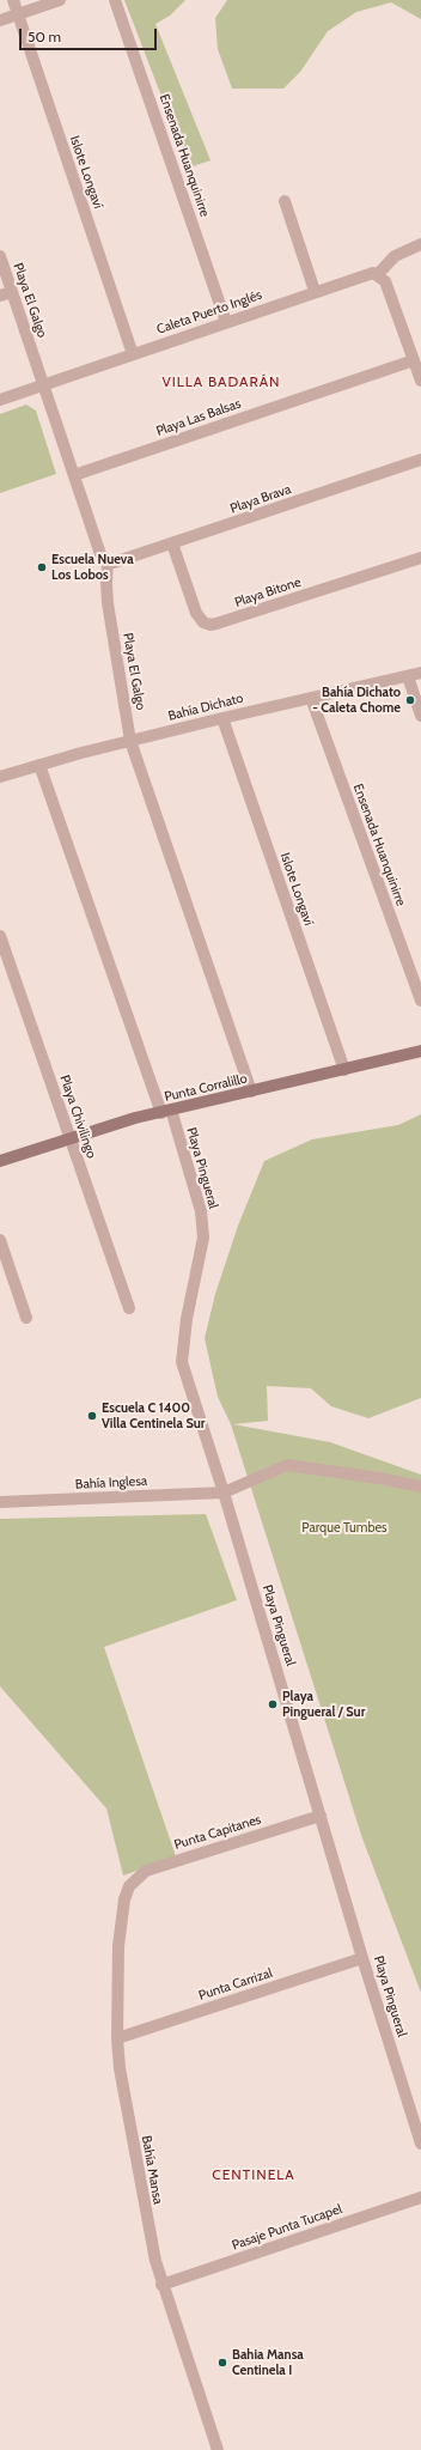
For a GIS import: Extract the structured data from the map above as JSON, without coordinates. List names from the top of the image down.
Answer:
{
  "streets": {
    "street": [
      "Ensenada Huanquinirre",
      "Islote Longaví",
      "Playa El Galgo",
      "Caleta Puerto Inglés",
      "Playa Las Balsas",
      "Playa Brava",
      "Playa Bitone",
      "Bahía Dichato",
      "Punta Corralillo",
      "Playa Chivilingo",
      "Playa Pingueral",
      "Bahía Inglesa",
      "Punta Capitanes",
      "Punta Carrizal",
      "Bahía Mansa",
      "Pasaje Punta Tucapel"
    ]
  },
  "crossings": [
    ["Ensenada Huanquinirre", "Caleta Puerto Inglés"],
    ["Ensenada Huanquinirre", "Bahía Dichato"],
    ["Islote Longaví", "Caleta Puerto Inglés"],
    ["Islote Longaví", "Bahía Dichato"],
    ["Islote Longaví", "Punta Corralillo"],
    ["Playa El Galgo", "Caleta Puerto Inglés"],
    ["Playa El Galgo", "Playa Las Balsas"],
    ["Playa El Galgo", "Playa Brava"],
    ["Playa El Galgo", "Bahía Dichato"],
    ["Playa El Galgo", "Punta Corralillo"],
    ["Playa Brava", "Playa Bitone"],
    ["Bahía Dichato", "Playa Pingueral"],
    ["Punta Corralillo", "Playa Chivilingo"],
    ["Punta Corralillo", "Playa Pingueral"],
    ["Playa Pingueral", "Bahía Inglesa"],
    ["Playa Pingueral", "Punta Capitanes"],
    ["Playa Pingueral", "Punta Carrizal"],
    ["Punta Capitanes", "Bahía Mansa"],
    ["Punta Carrizal", "Bahía Mansa"],
    ["Bahía Mansa", "Pasaje Punta Tucapel"]
  ],
  "districts": ["VILLA BADARÁN", "CENTINELA"],
  "parks": ["Parque Tumbes"],
  "places": [
    "Escuela Nueva Los Lobos",
    "Bahía Dichato - Caleta Chome",
    "Escuela C 1400 Villa Centinela Sur",
    "Playa Pingueral / Sur",
    "Bahia Mansa Centinela I"
  ],
  "scale_bar": "50 m"
}
